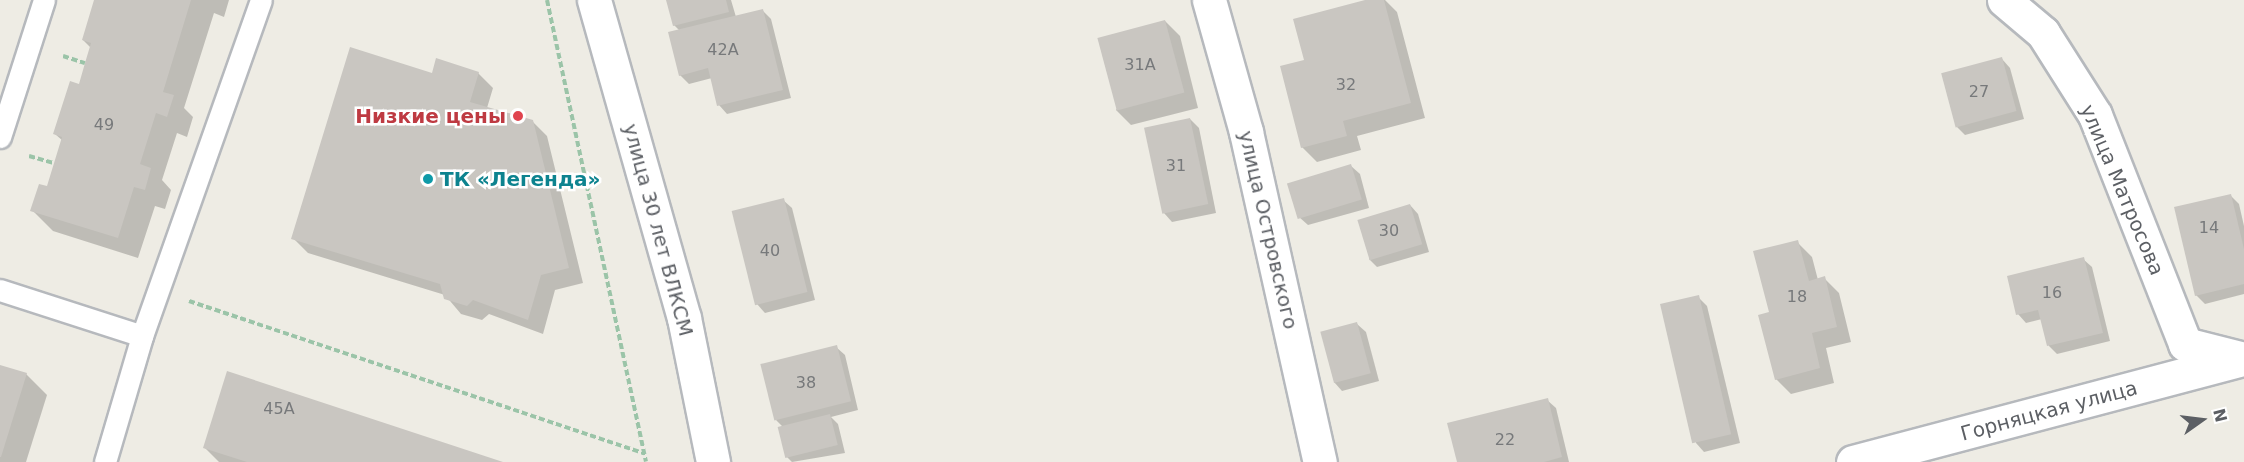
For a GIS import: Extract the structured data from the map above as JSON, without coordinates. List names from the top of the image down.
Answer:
{
  "streets": {
    "street": [
      "улица Матросова",
      "улица 30 лет ВЛКСМ",
      "улица Островского",
      "Горняцкая улица"
    ]
  },
  "crossings": [
    ["улица Матросова", "Горняцкая улица"]
  ],
  "places": ["Низкие цены", "ТК «Легенда»"],
  "house_numbers": [
    "42А",
    "31А",
    "32",
    "27",
    "49",
    "31",
    "14",
    "30",
    "40",
    "16",
    "18",
    "38",
    "45А",
    "22"
  ],
  "north": "right"
}
